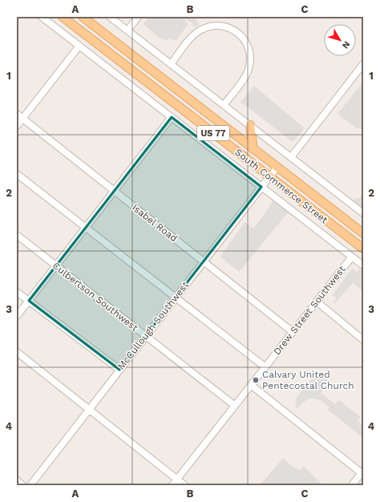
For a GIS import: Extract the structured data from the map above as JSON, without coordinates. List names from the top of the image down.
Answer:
{
  "streets": {
    "main road": ["US 77", "South Commerce Street"],
    "street": [
      "Isabel Road",
      "Culbertson Southwest",
      "Drew Street Southwest",
      "McCullough Southwest"
    ]
  },
  "crossings": [
    ["South Commerce Street", "McCullough Southwest"],
    ["Isabel Road", "Drew Street Southwest"],
    ["Isabel Road", "McCullough Southwest"],
    ["Culbertson Southwest", "Drew Street Southwest"],
    ["Culbertson Southwest", "McCullough Southwest"]
  ],
  "places": ["Calvary United Pentecostal Church"],
  "north": "bottom right",
  "grid": {
    "columns": ["A", "B", "C"],
    "rows": [
      "1",
      "2",
      "3",
      "4"
    ]
  }
}
